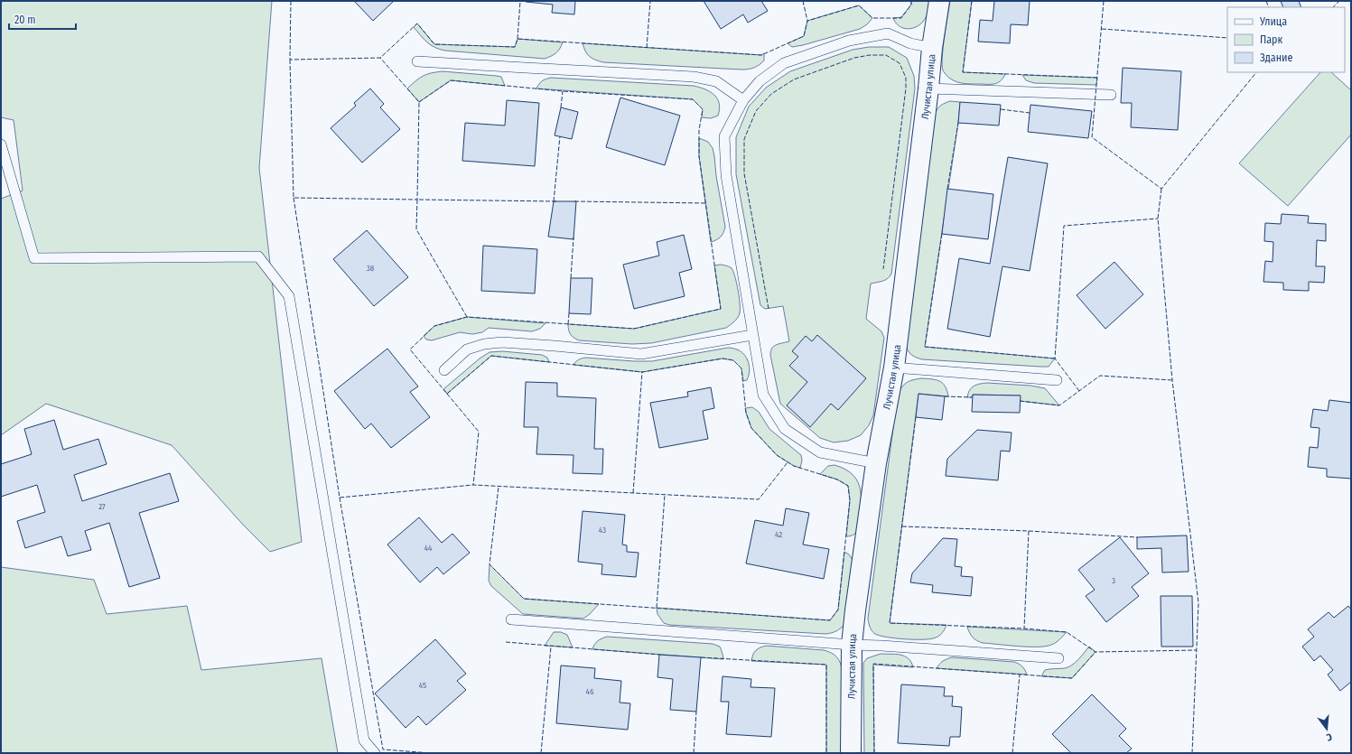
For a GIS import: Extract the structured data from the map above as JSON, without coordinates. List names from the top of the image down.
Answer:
{
  "streets": {
    "street": ["Лучистая улица"]
  },
  "house_numbers": [
    "38",
    "27",
    "43",
    "42",
    "44",
    "3",
    "45",
    "46"
  ],
  "legend": ["Улица", "Парк", "Здание"],
  "scale_bar": "20 m",
  "north": "bottom"
}
